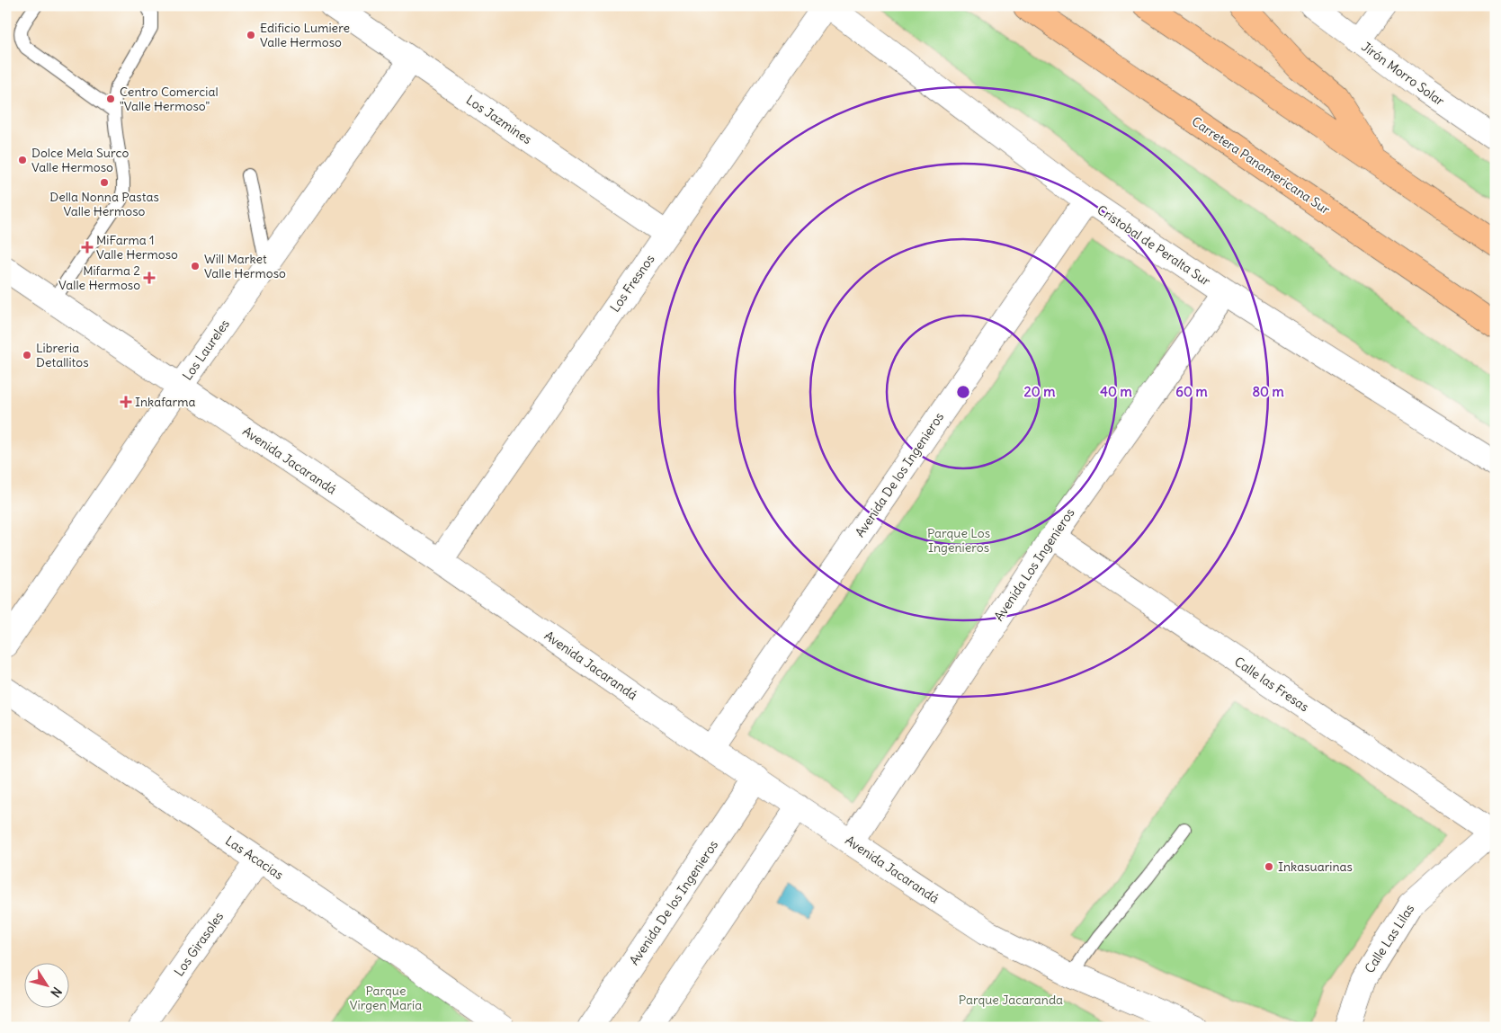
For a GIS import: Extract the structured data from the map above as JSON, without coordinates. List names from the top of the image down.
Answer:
{
  "streets": {
    "highway": ["Carretera Panamericana Sur"],
    "street": [
      "Jirón Morro Solar",
      "Los Jazmines",
      "Cristobal de Peralta Sur",
      "Los Fresnos",
      "Los Laureles",
      "Avenida Jacarandá",
      "Avenida De los Ingenieros",
      "Avenida Los Ingenieros",
      "Calle las Fresas",
      "Las Acacias",
      "Calle Las Lilas",
      "Los Girasoles"
    ]
  },
  "crossings": [
    ["Los Jazmines", "Los Fresnos"],
    ["Los Jazmines", "Los Laureles"],
    ["Cristobal de Peralta Sur", "Los Fresnos"],
    ["Cristobal de Peralta Sur", "Avenida De los Ingenieros"],
    ["Cristobal de Peralta Sur", "Avenida Los Ingenieros"],
    ["Los Fresnos", "Avenida Jacarandá"],
    ["Los Laureles", "Avenida Jacarandá"],
    ["Avenida Jacarandá", "Avenida De los Ingenieros"],
    ["Avenida Jacarandá", "Avenida Los Ingenieros"],
    ["Avenida Los Ingenieros", "Calle las Fresas"],
    ["Calle las Fresas", "Calle Las Lilas"],
    ["Las Acacias", "Los Girasoles"]
  ],
  "parks": ["Parque Los Ingenieros", "Parque Virgen María", "Parque Jacaranda"],
  "places": {
    "other": [
      "Edificio Lumiere Valle Hermoso",
      "Centro Comercial \"Valle Hermoso\"",
      "Dolce Mela Surco Valle Hermoso",
      "Della Nonna Pastas Valle Hermoso",
      "Will Market Valle Hermoso",
      "Libreria Detallitos",
      "Inkasuarinas"
    ],
    "health": ["MiFarma 1 Valle Hermoso", "Mifarma 2 Valle Hermoso", "Inkafarma"]
  },
  "north": "bottom right",
  "rings": [
    "20 m",
    "40 m",
    "60 m",
    "80 m"
  ]
}
